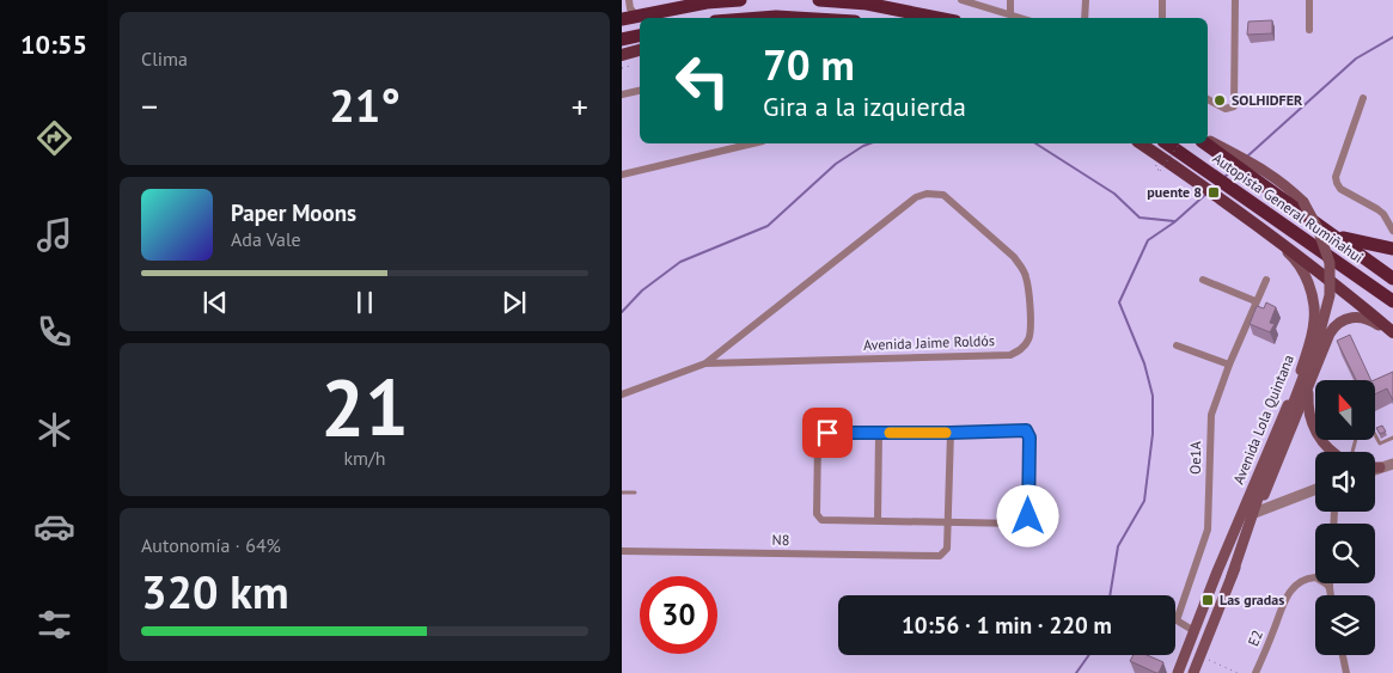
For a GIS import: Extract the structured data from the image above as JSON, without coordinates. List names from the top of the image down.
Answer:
{
  "streets": {
    "highway": ["Autopista General Rumiñahui"],
    "main road": ["Avenida Lola Quintana"],
    "street": [
      "Avenida Jaime Roldós",
      "Oe1A",
      "N8",
      "E2"
    ]
  },
  "crossings": [
    ["Avenida Lola Quintana", "Oe1A"]
  ],
  "places": {
    "other": ["SOLHIDFER"],
    "transit": ["puente 8", "Las gradas"]
  },
  "north": "top",
  "page": {
    "tabs": "10:55",
    "tile": [
      "Clima",
      ["21", "km/h"],
      ["Autonomía · 64%", "320 km"]
    ],
    "turn": ["70 m", "Gira a la izquierda"],
    "heat": ["−", "21°", "+"],
    "song": ["Paper Moons", "Ada Vale"],
    "limit": "30",
    "trip": "10:56 · 1 min · 220 m"
  }
}
